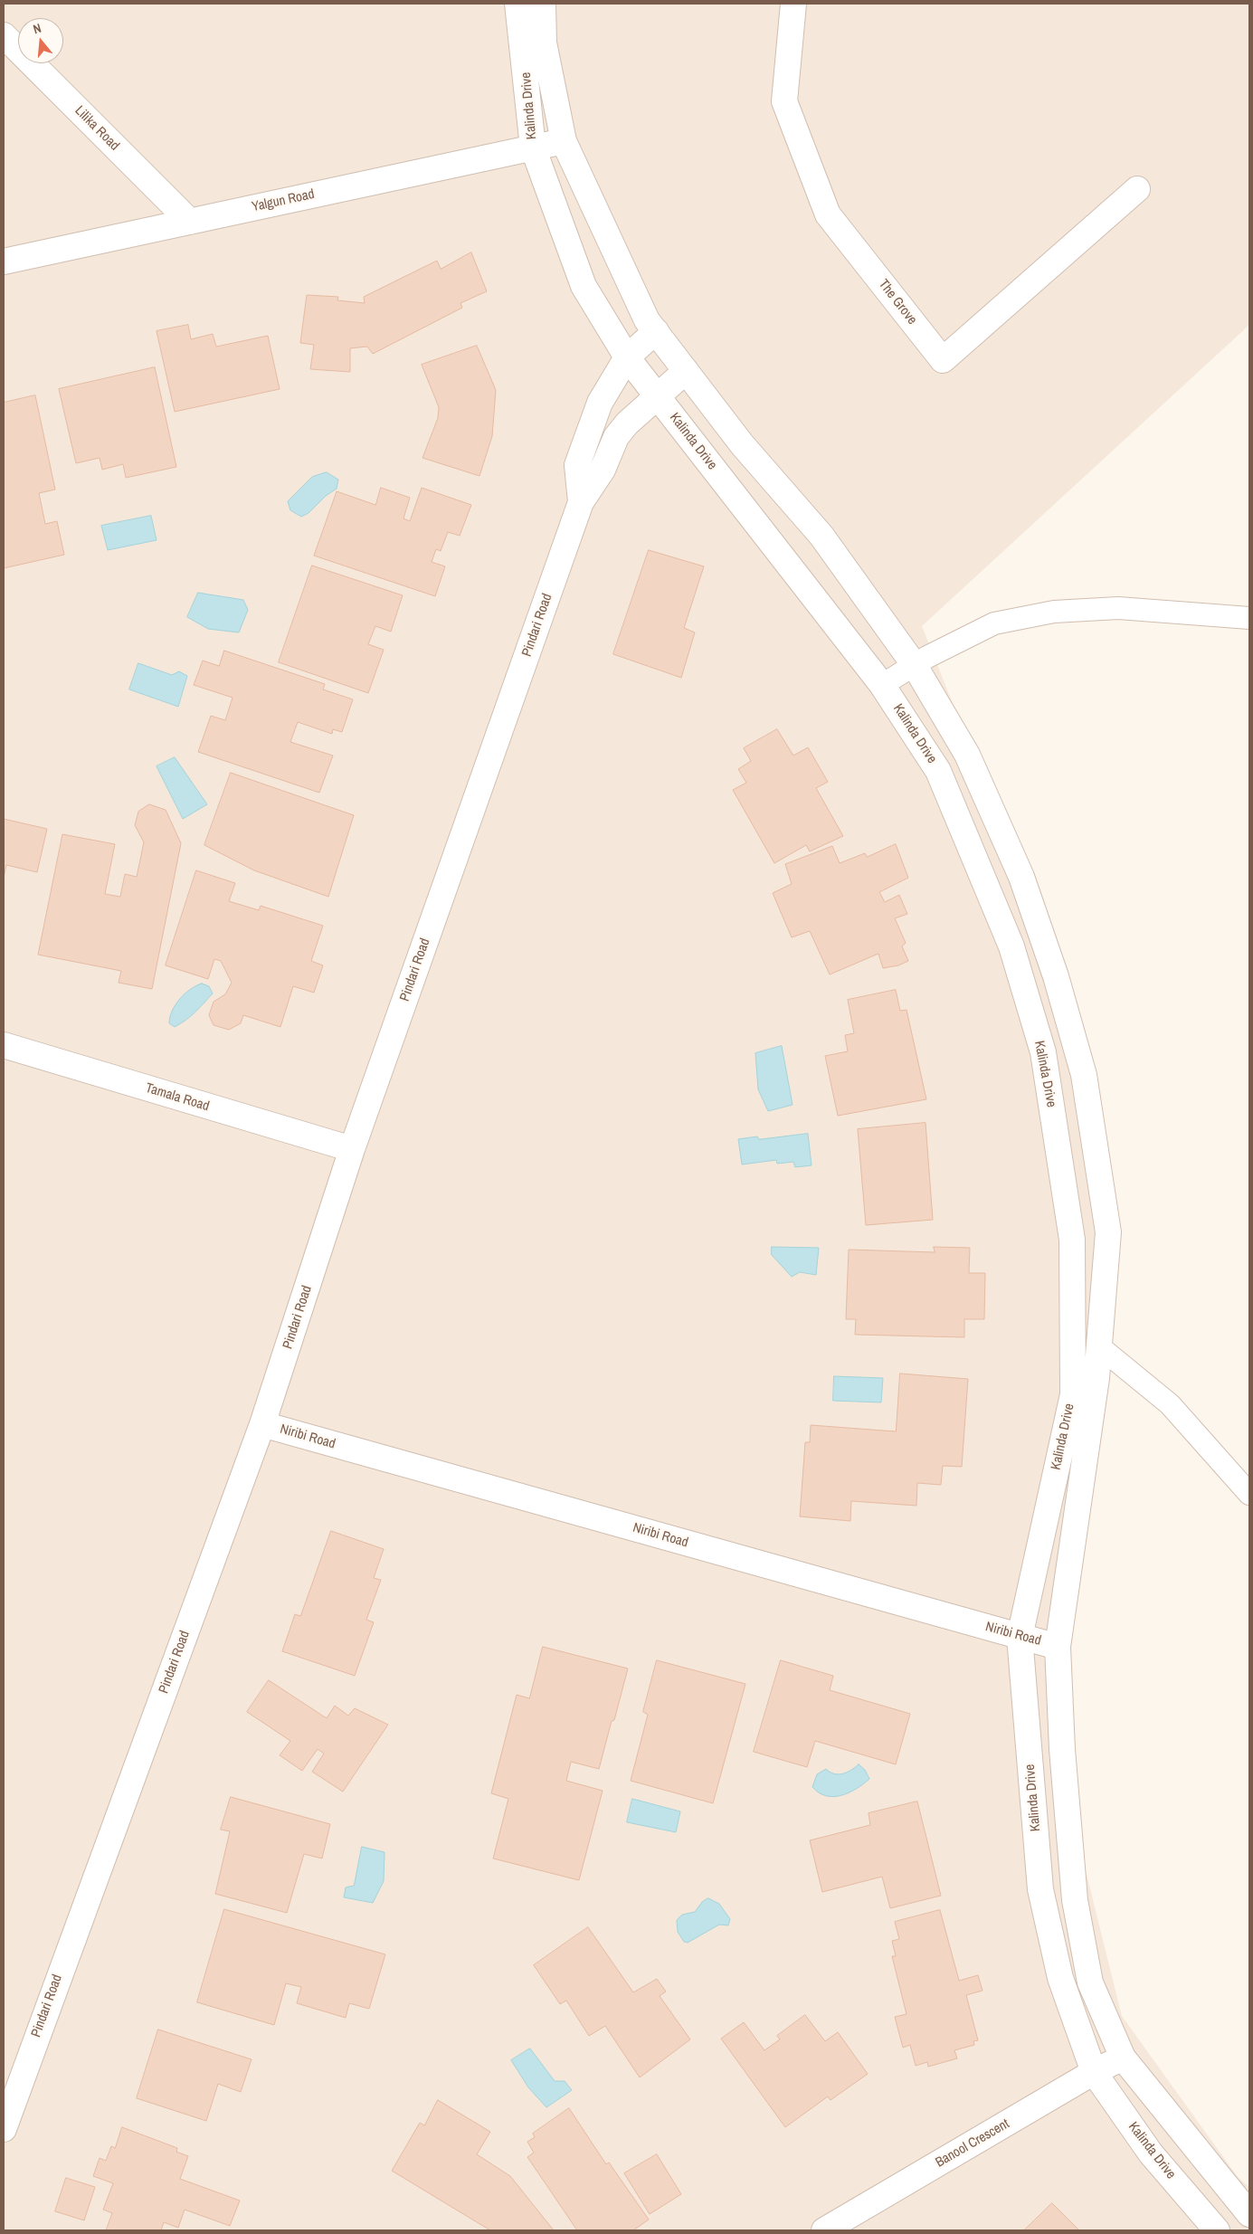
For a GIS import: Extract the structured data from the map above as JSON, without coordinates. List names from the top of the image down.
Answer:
{
  "streets": {
    "street": [
      "Kalinda Drive",
      "Lilika Road",
      "Yalgun Road",
      "The Grove",
      "Pindari Road",
      "Tamala Road",
      "Niribi Road",
      "Banool Crescent"
    ]
  },
  "crossings": [
    ["Kalinda Drive", "Yalgun Road"],
    ["Kalinda Drive", "Pindari Road"],
    ["Kalinda Drive", "Niribi Road"],
    ["Kalinda Drive", "Banool Crescent"],
    ["Lilika Road", "Yalgun Road"],
    ["Pindari Road", "Tamala Road"],
    ["Pindari Road", "Niribi Road"]
  ],
  "north": "top"
}
